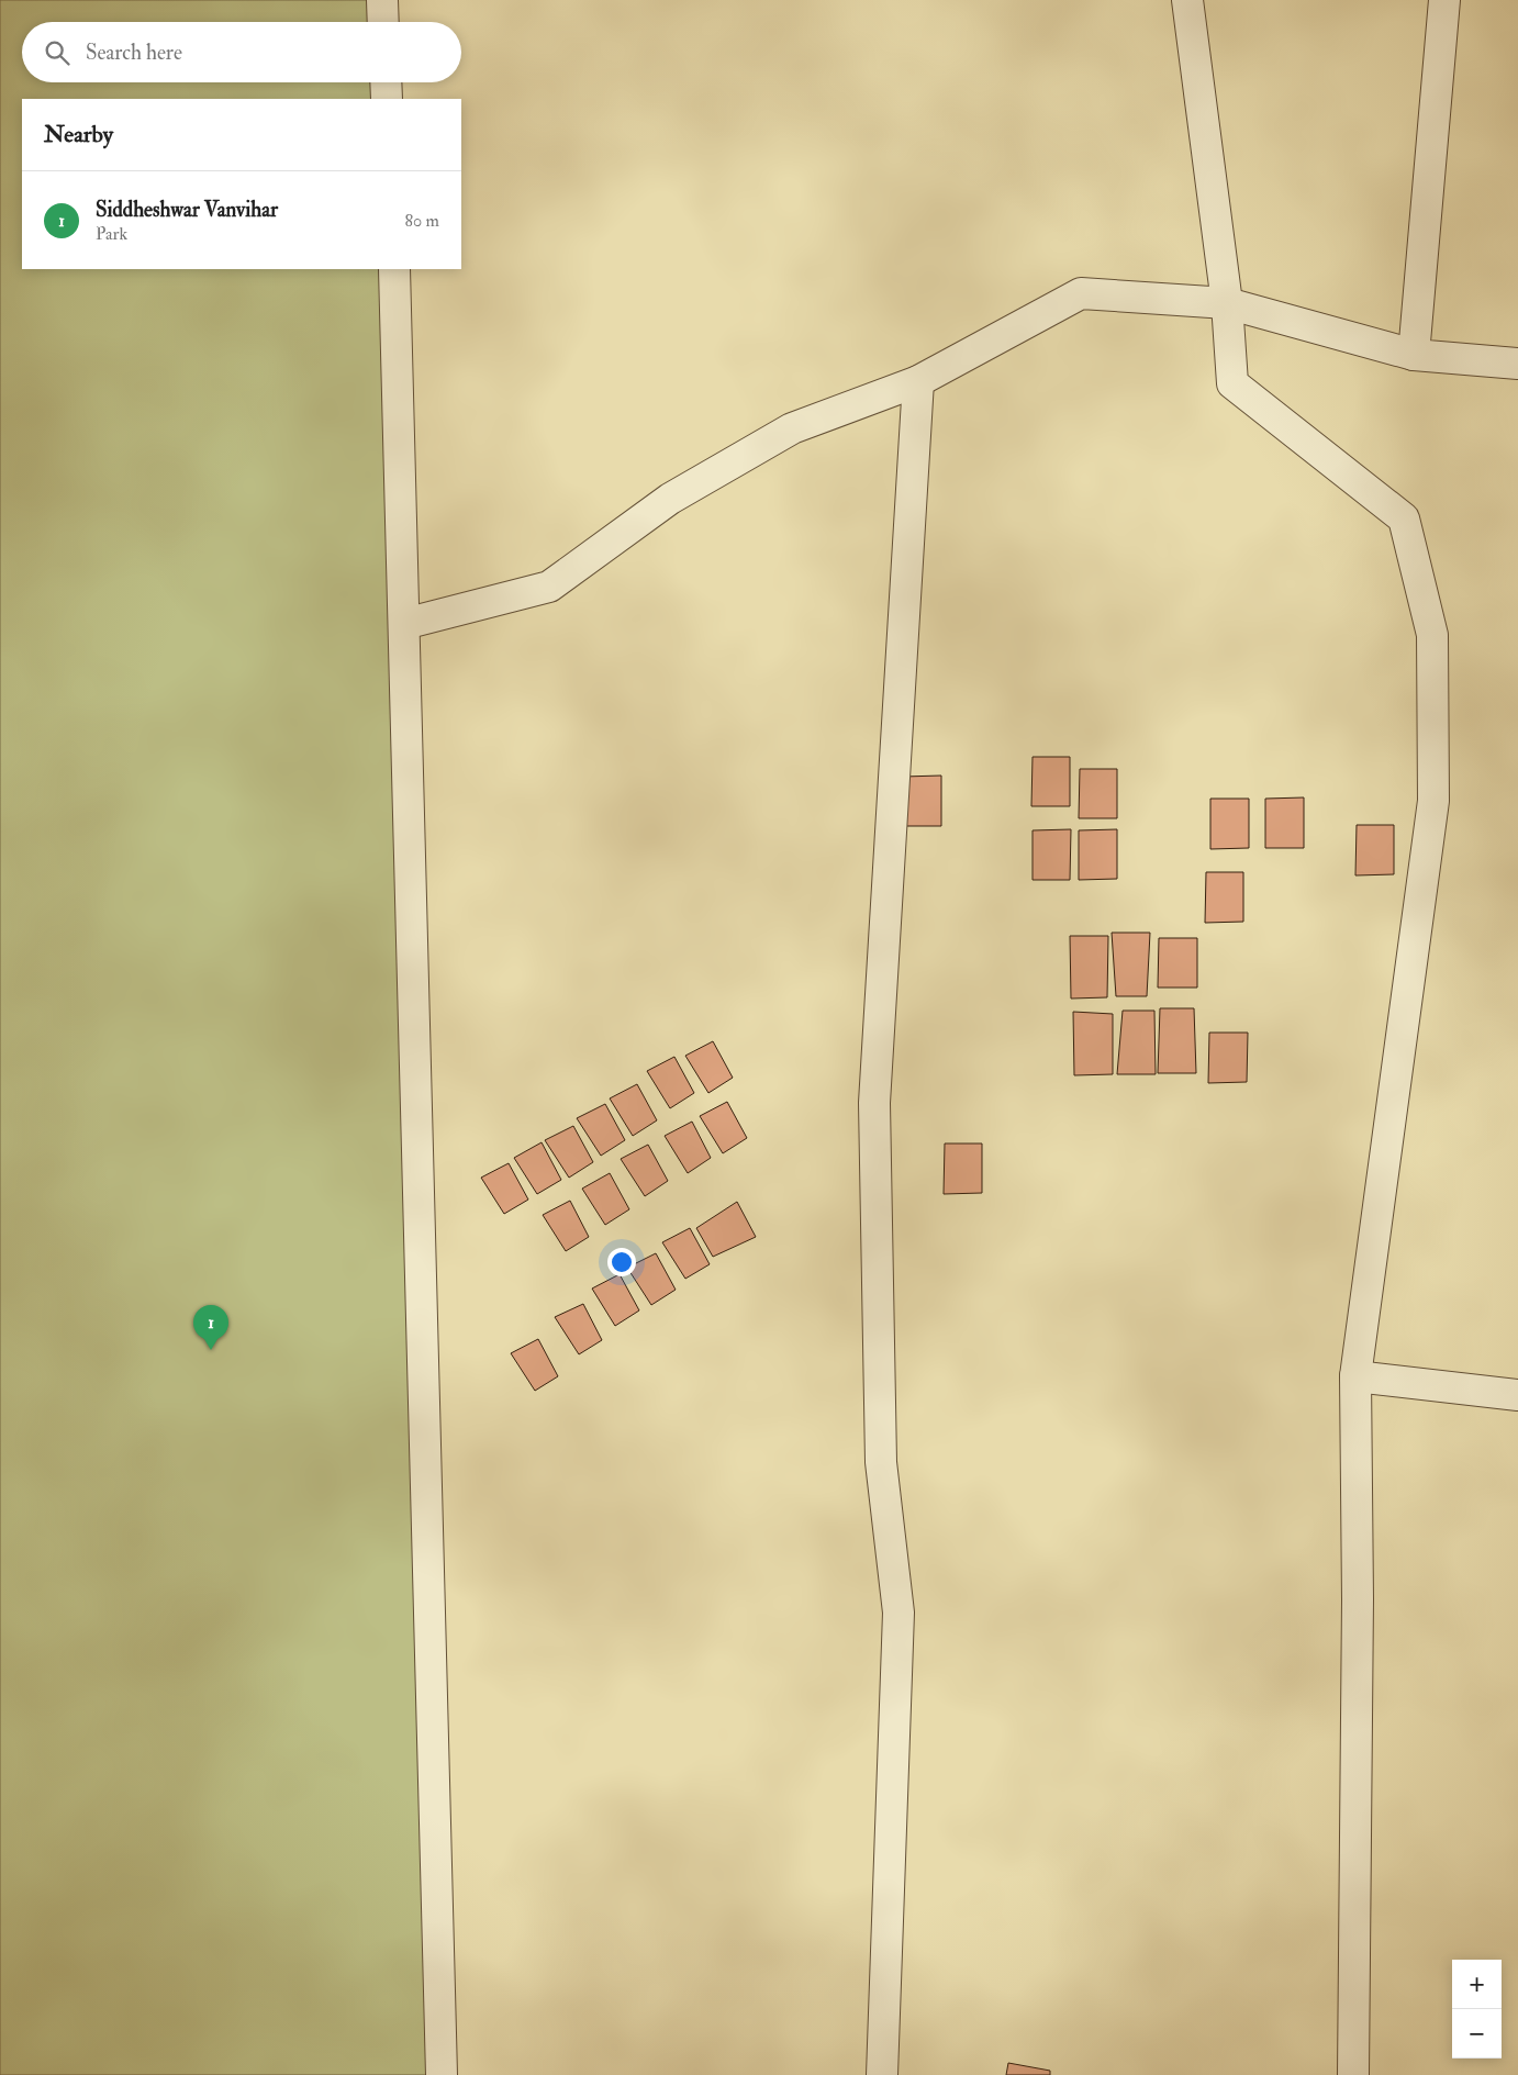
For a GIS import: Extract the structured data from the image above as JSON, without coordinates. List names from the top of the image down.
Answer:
{
  "page": {
    "search": "Search here",
    "heading": "Nearby",
    "list": [
      {
        "mark": "1",
        "name": "Siddheshwar Vanvihar",
        "note": "Park",
        "value": "80 m"
      }
    ],
    "pins": "1",
    "map_buttons": ["+", "−"]
  }
}
